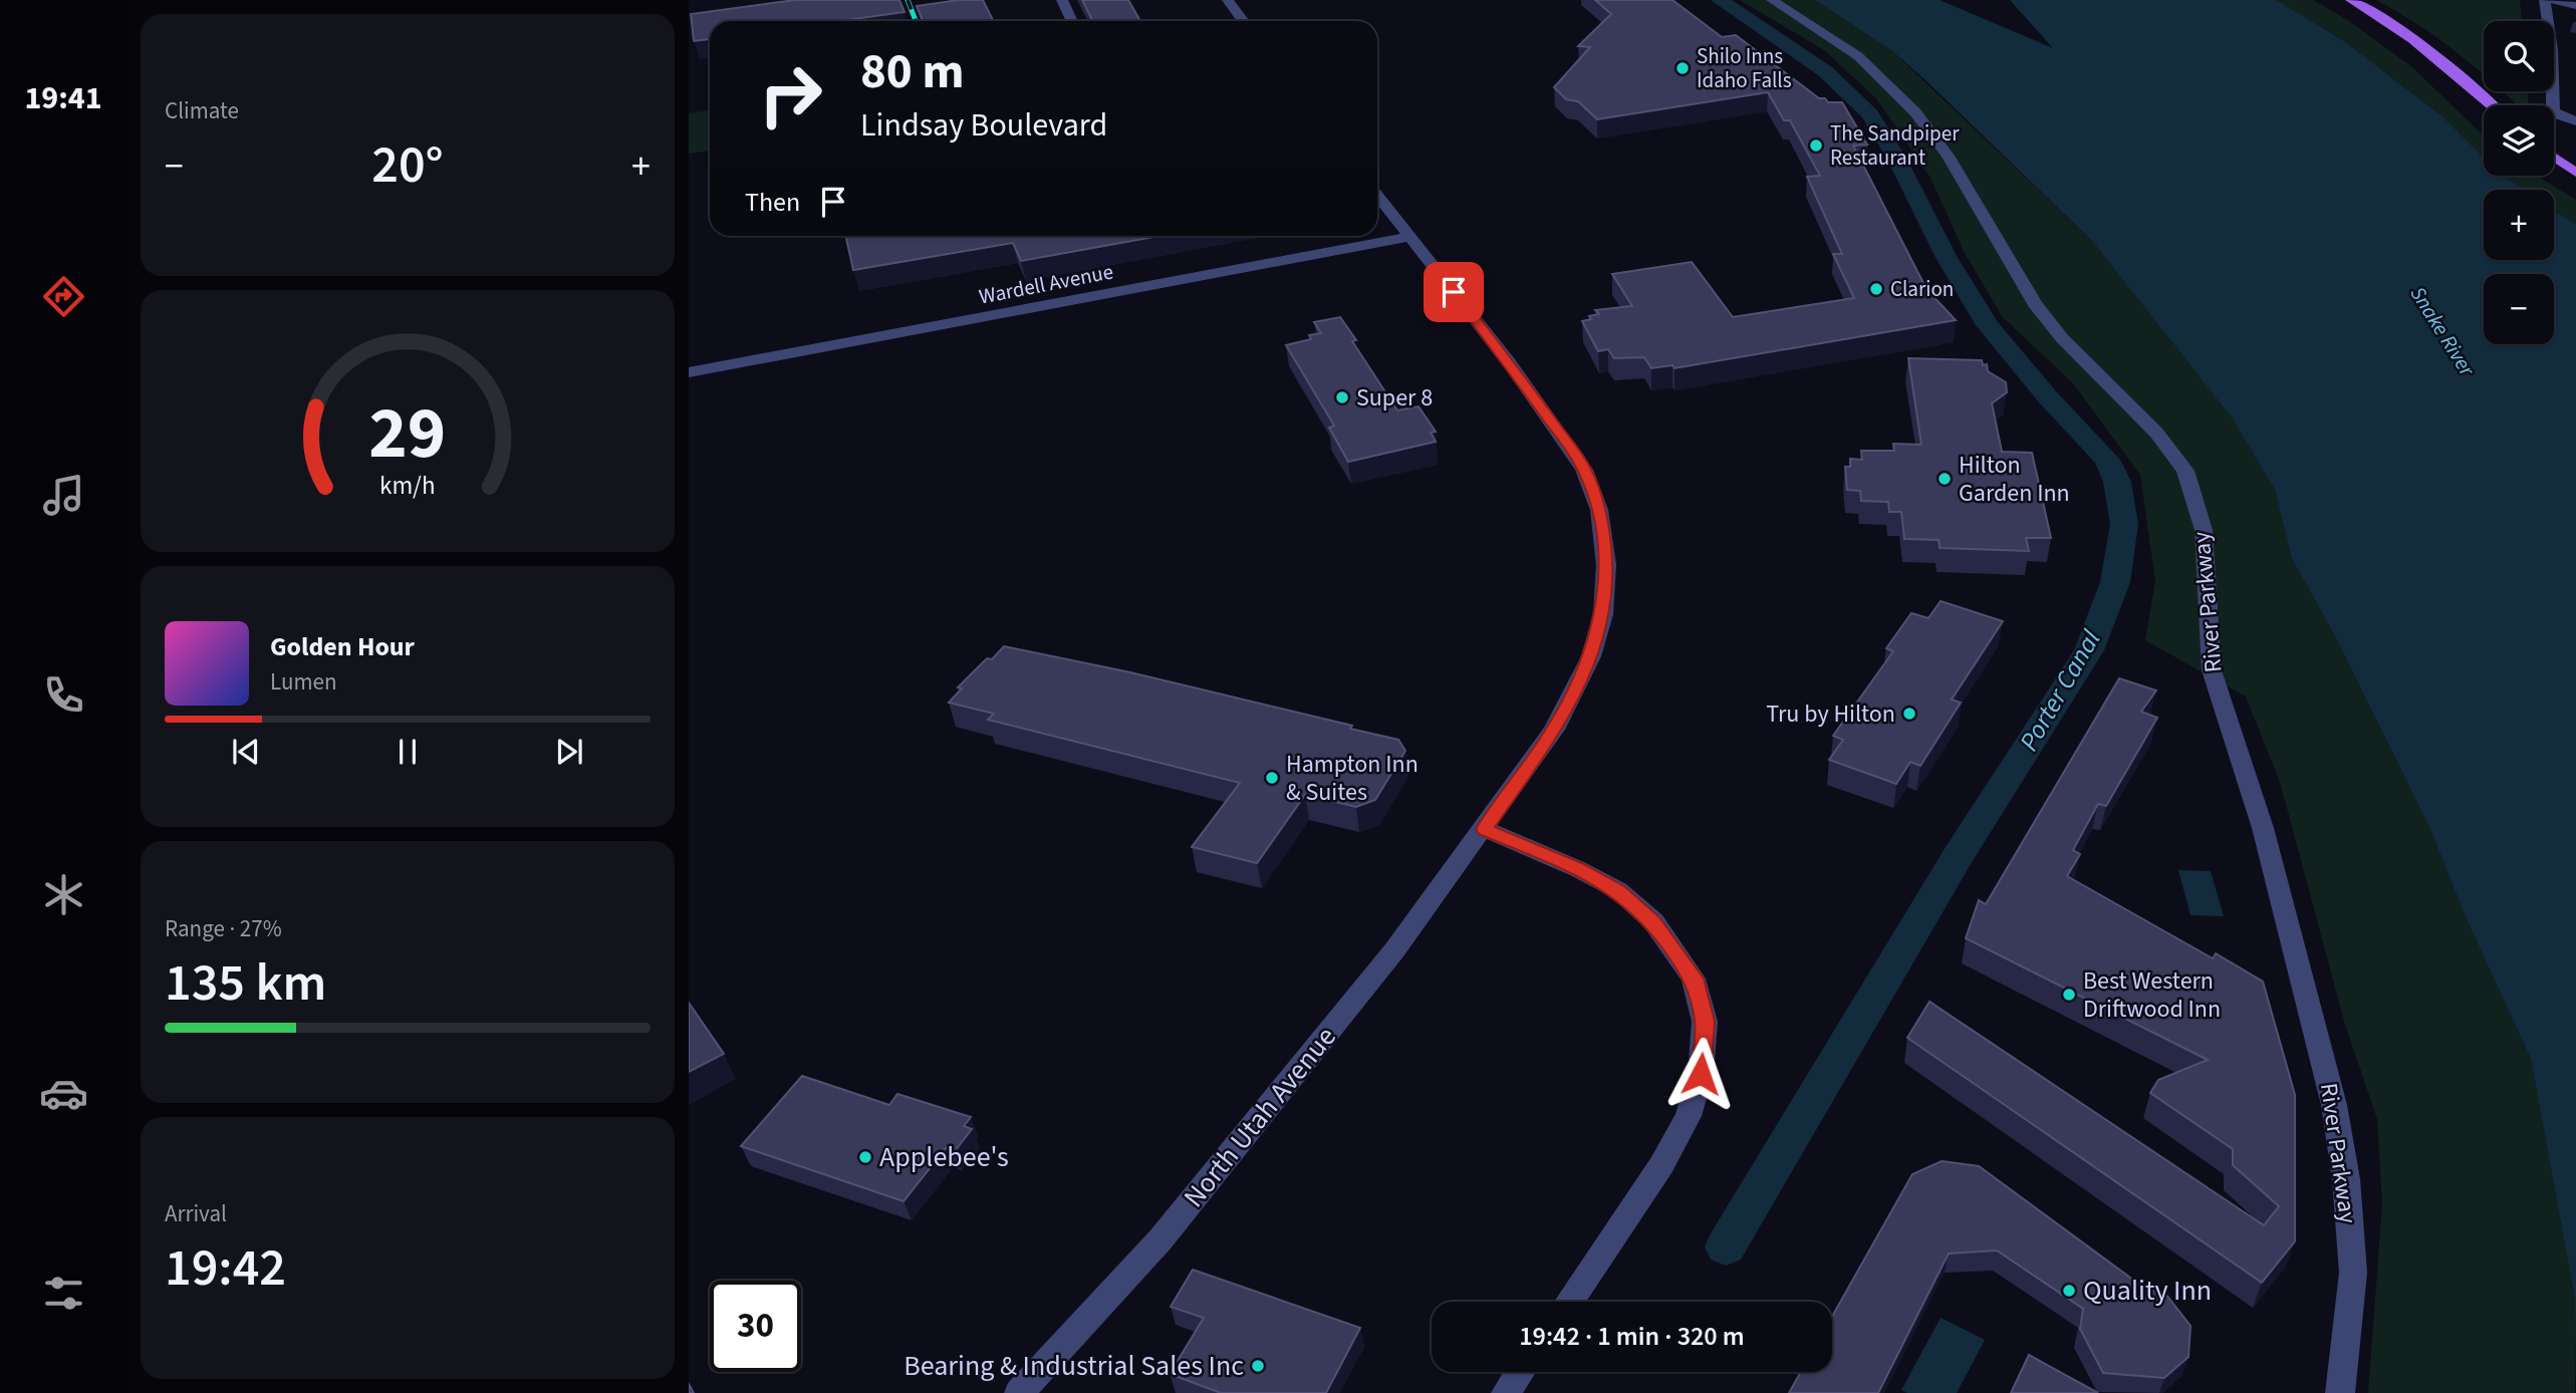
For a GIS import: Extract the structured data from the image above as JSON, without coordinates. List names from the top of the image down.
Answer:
{
  "streets": {
    "street": ["Wardell Avenue", "River Parkway", "North Utah Avenue"]
  },
  "crossings": [
    ["Wardell Avenue", "North Utah Avenue"]
  ],
  "water": ["Snake River", "Porter Canal"],
  "places": [
    "Shilo Inns Idaho Falls",
    "The Sandpiper Restaurant",
    "Clarion",
    "Super 8",
    "Hilton Garden Inn",
    "Tru by Hilton",
    "Hampton Inn & Suites",
    "Best Western Driftwood Inn",
    "Applebee's",
    "Quality Inn",
    "Bearing & Industrial Sales Inc"
  ],
  "page": {
    "tabs": "19:41",
    "tile": [
      "Climate",
      ["Range · 27%", "135 km"],
      ["Arrival", "19:42"]
    ],
    "map_buttons": ["+", "−"],
    "turn": ["80 m", "Lindsay Boulevard"],
    "heat": ["−", "20°", "+"],
    "then": "Then",
    "song": ["Golden Hour", "Lumen"],
    "limit": "30",
    "trip": "19:42 · 1 min · 320 m",
    "gauge": ["29", "km/h"]
  }
}
